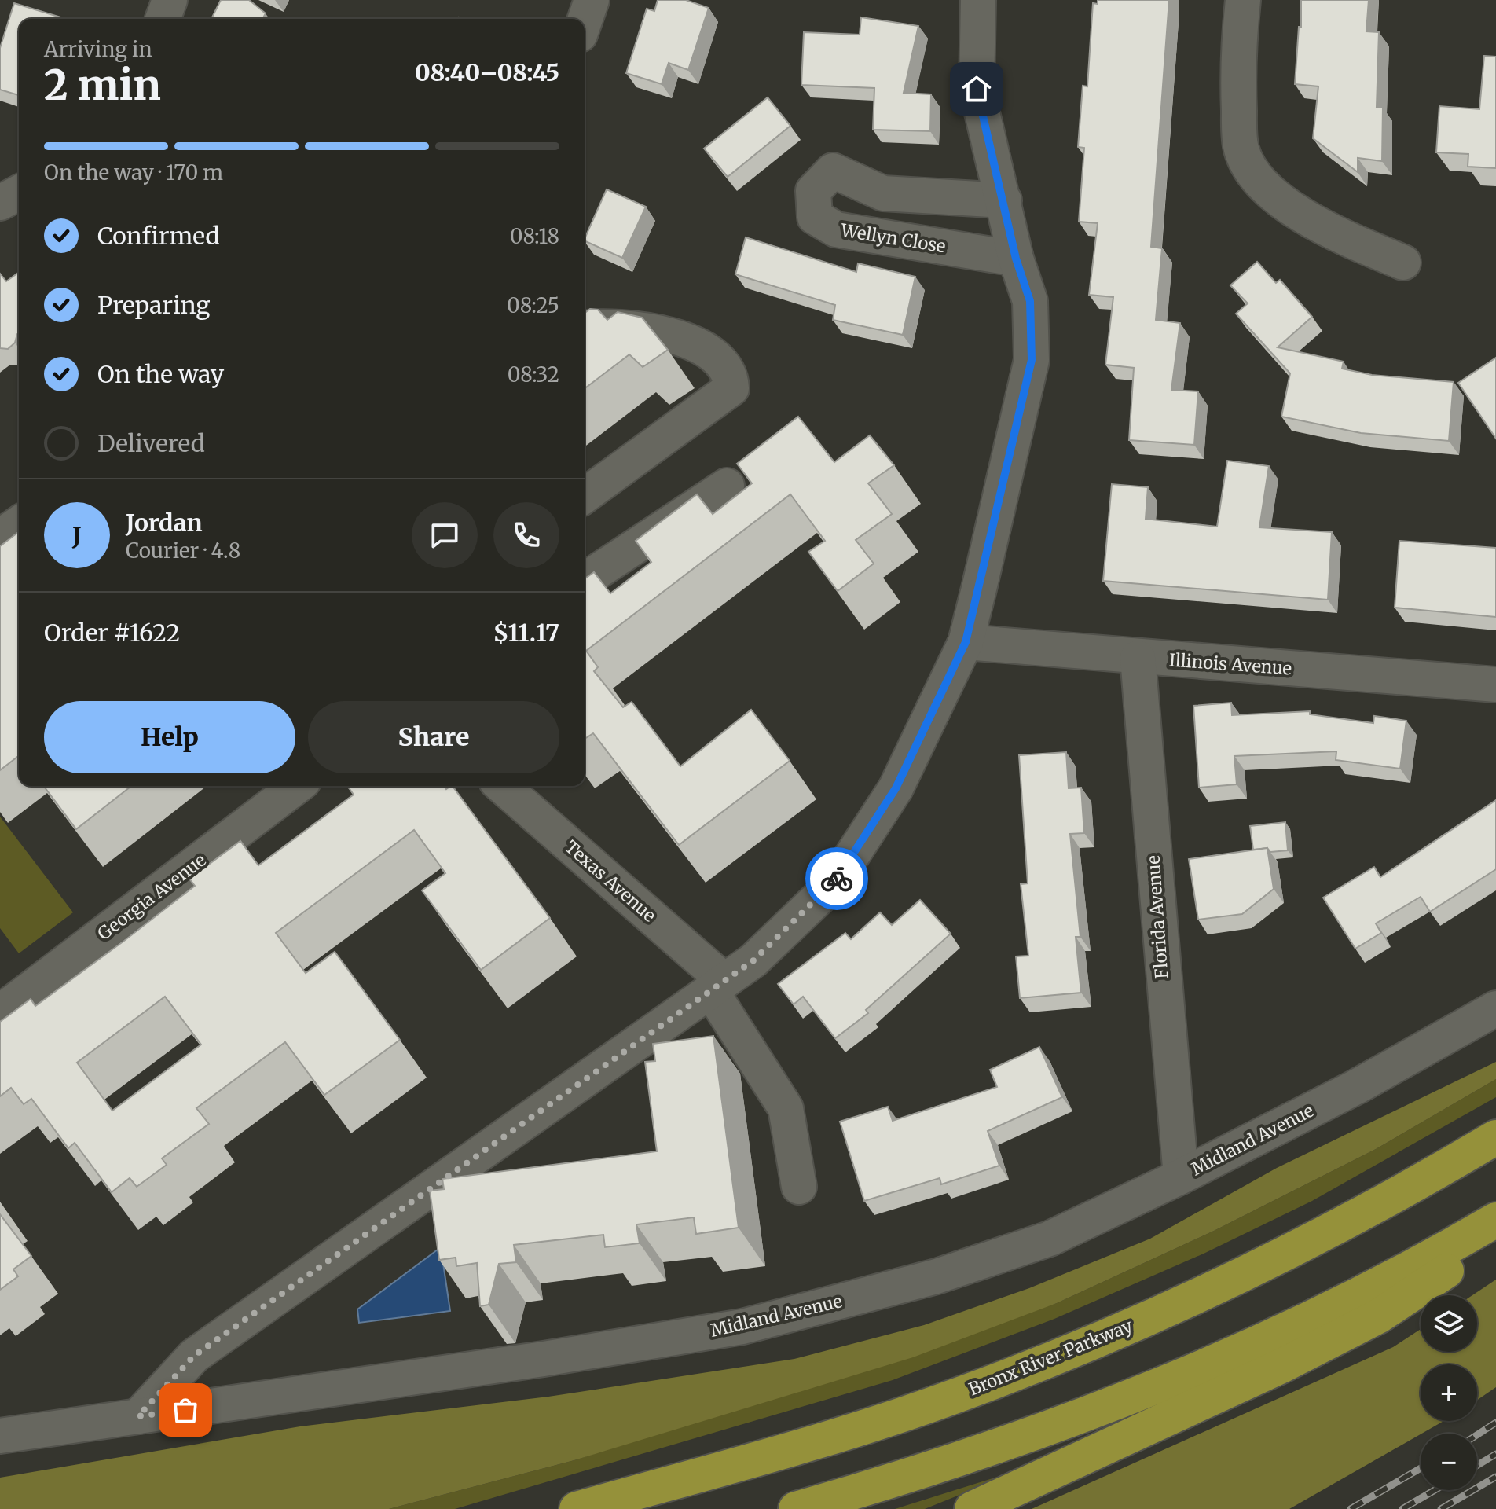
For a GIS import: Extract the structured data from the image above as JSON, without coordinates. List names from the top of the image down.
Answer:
{
  "streets": {
    "highway": ["Bronx River Parkway"],
    "street": [
      "Wellyn Close",
      "Illinois Avenue",
      "Texas Avenue",
      "Georgia Avenue",
      "Florida Avenue",
      "Midland Avenue"
    ]
  },
  "crossings": [
    ["Illinois Avenue", "Florida Avenue"],
    ["Florida Avenue", "Midland Avenue"]
  ],
  "page": {
    "heading": ["2 min", "Arriving in", "08:40–08:45"],
    "panel": [
      "Jordan",
      "Courier · 4.8",
      "Order #1622",
      "$11.17"
    ],
    "bar": "On the way · 170 m",
    "list": [
      ["Confirmed", "08:18"],
      ["Preparing", "08:25"],
      ["On the way", "08:32"],
      "Delivered"
    ],
    "round": "J",
    "buttons": ["Help", "Share"],
    "map_buttons": ["+", "−"]
  }
}
